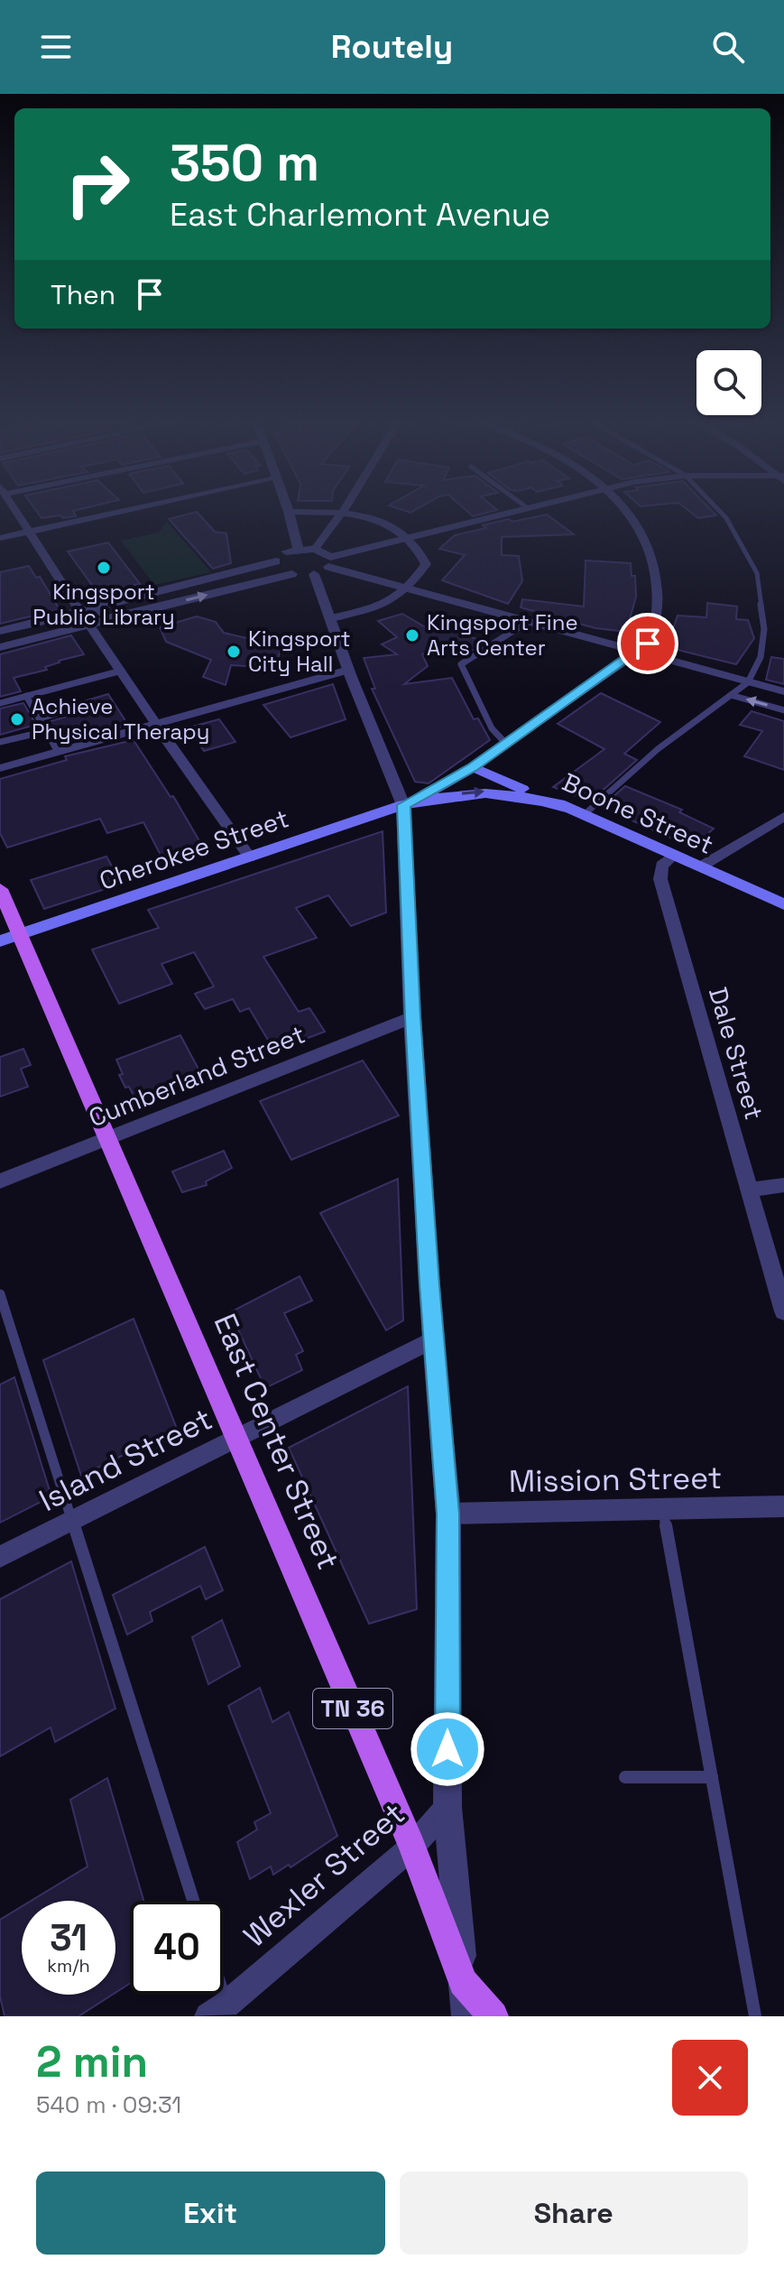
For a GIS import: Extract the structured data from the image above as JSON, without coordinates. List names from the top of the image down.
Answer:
{
  "streets": {
    "main road": [
      "Boone Street",
      "Cherokee Street",
      "East Center Street",
      "TN 36"
    ],
    "street": [
      "Dale Street",
      "Cumberland Street",
      "Island Street",
      "Mission Street",
      "Wexler Street"
    ]
  },
  "crossings": [
    ["Boone Street", "Dale Street"],
    ["Cherokee Street", "East Center Street"],
    ["Cumberland Street", "East Center Street"],
    ["East Center Street", "Island Street"],
    ["East Center Street", "Wexler Street"]
  ],
  "places": [
    "Kingsport Public Library",
    "Kingsport Fine Arts Center",
    "Kingsport City Hall",
    "Achieve Physical Therapy"
  ],
  "page": {
    "header": "Routely",
    "turn": ["350 m", "East Charlemont Avenue"],
    "then": "Then",
    "speed": "31 km/h",
    "limit": "40",
    "heading": ["2 min", "540 m · 09:31"],
    "buttons": ["Exit", "Share"]
  }
}
